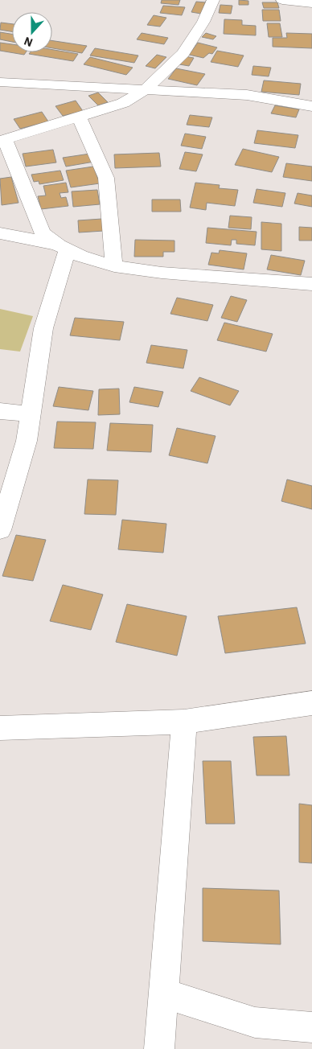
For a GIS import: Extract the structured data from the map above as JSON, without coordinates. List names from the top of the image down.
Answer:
{
  "north": "bottom"
}
